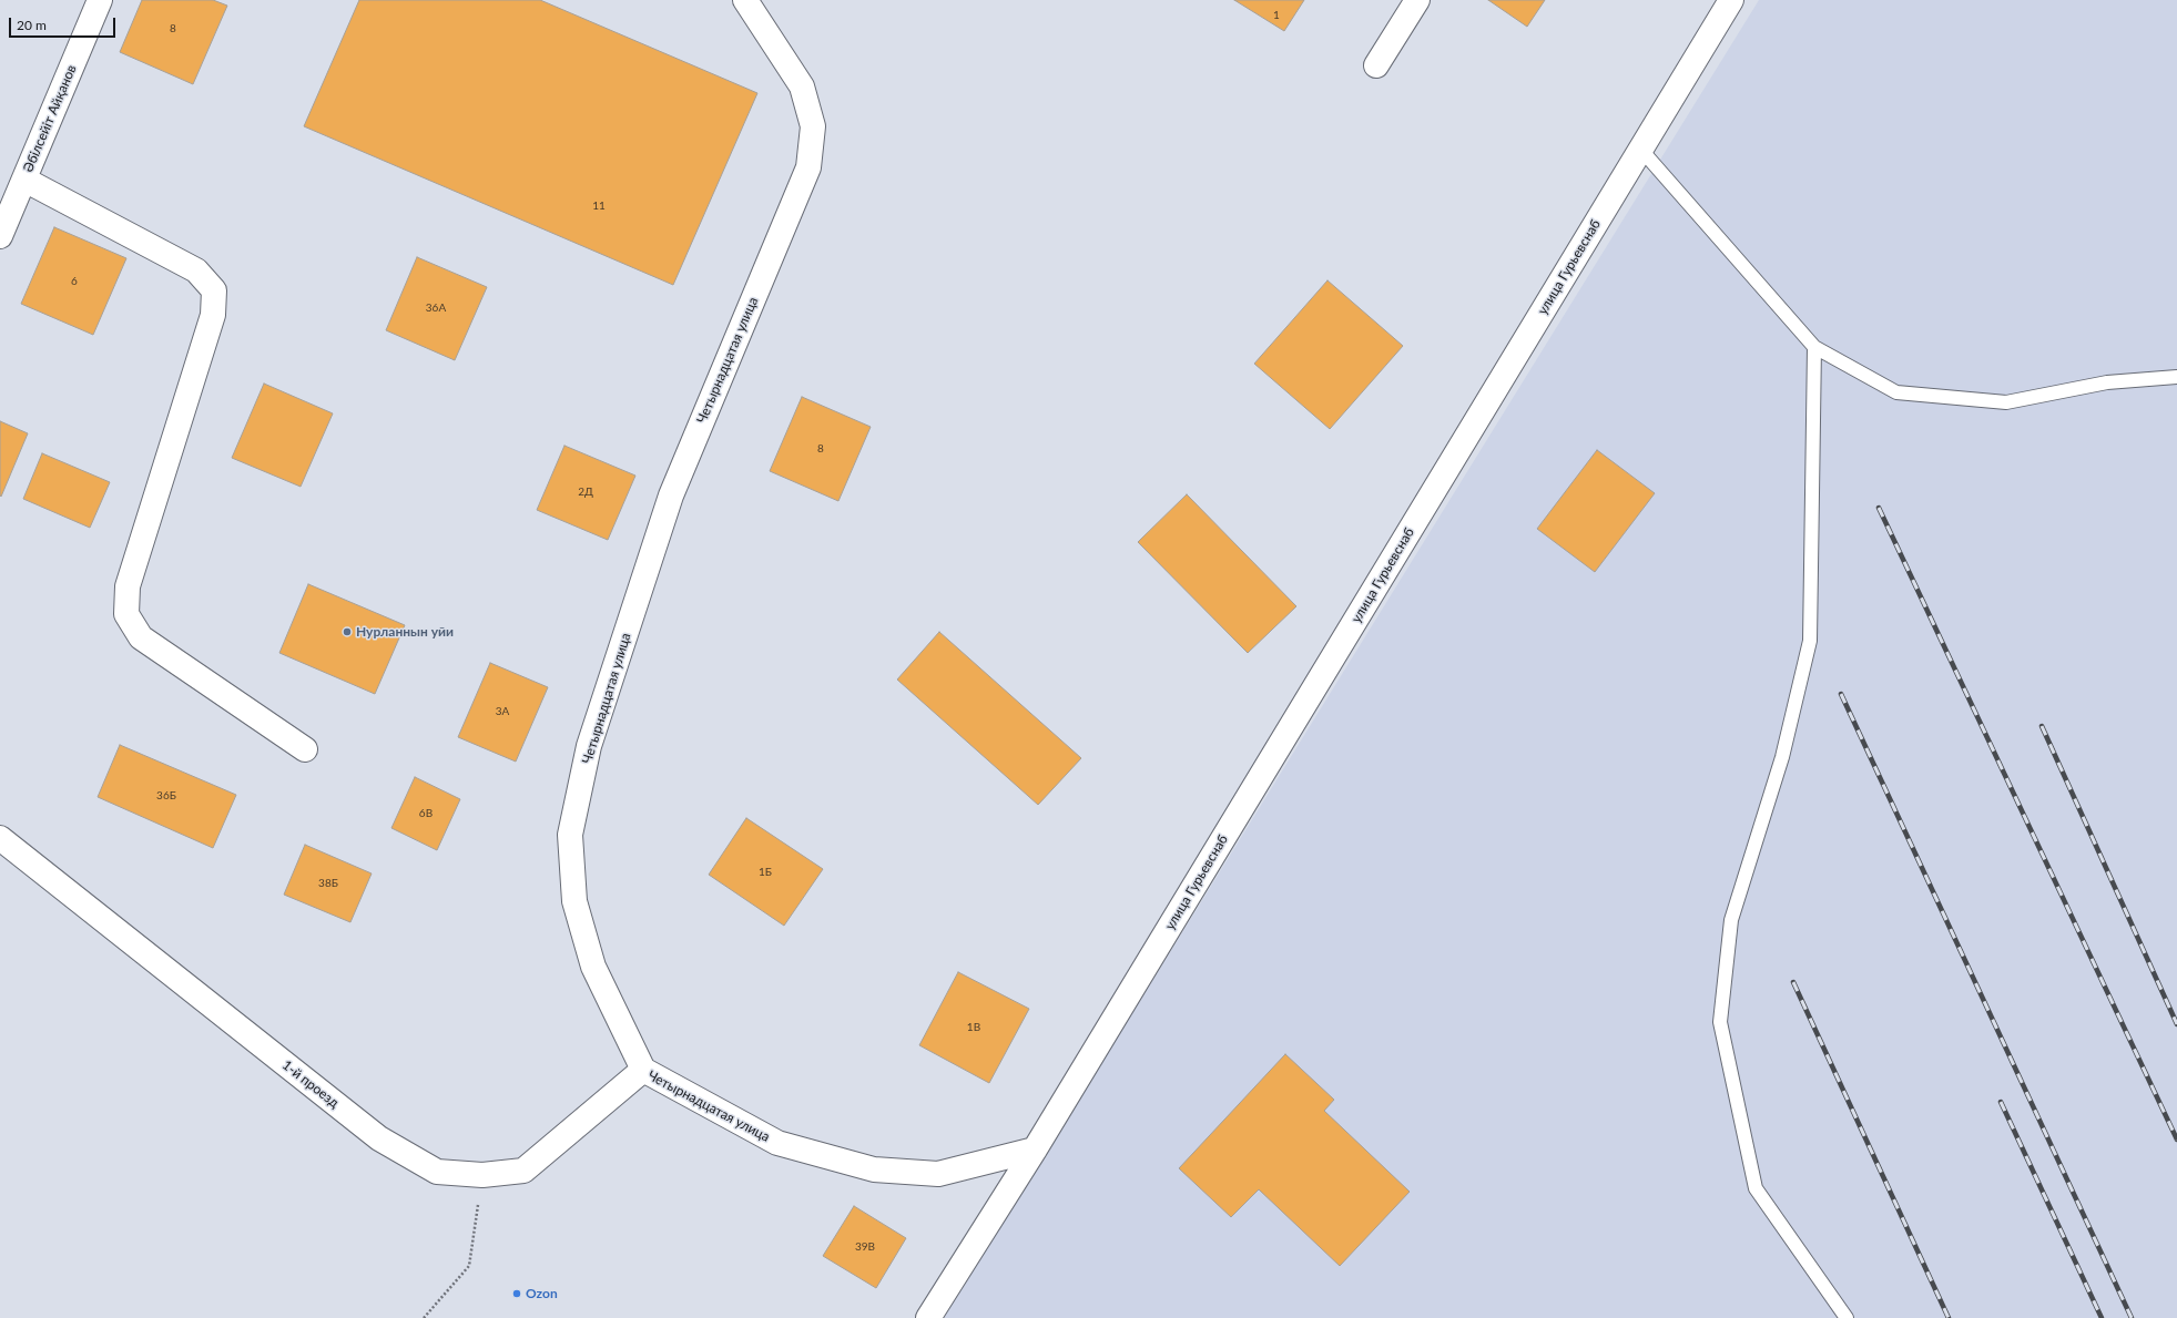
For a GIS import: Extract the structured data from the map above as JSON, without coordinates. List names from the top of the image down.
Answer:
{
  "streets": {
    "street": [
      "Әбілсейіт Айқанов",
      "улица Гурьевснаб",
      "Четырнадцатая улица",
      "1-й проезд"
    ]
  },
  "crossings": [
    ["улица Гурьевснаб", "Четырнадцатая улица"],
    ["Четырнадцатая улица", "1-й проезд"]
  ],
  "places": ["Нурланнын уйи", "Ozon"],
  "house_numbers": [
    "1",
    "8",
    "11",
    "6",
    "36А",
    "8",
    "2Д",
    "3А",
    "36Б",
    "6В",
    "1Б",
    "38Б",
    "1В",
    "39В"
  ],
  "scale_bar": "20 m"
}
